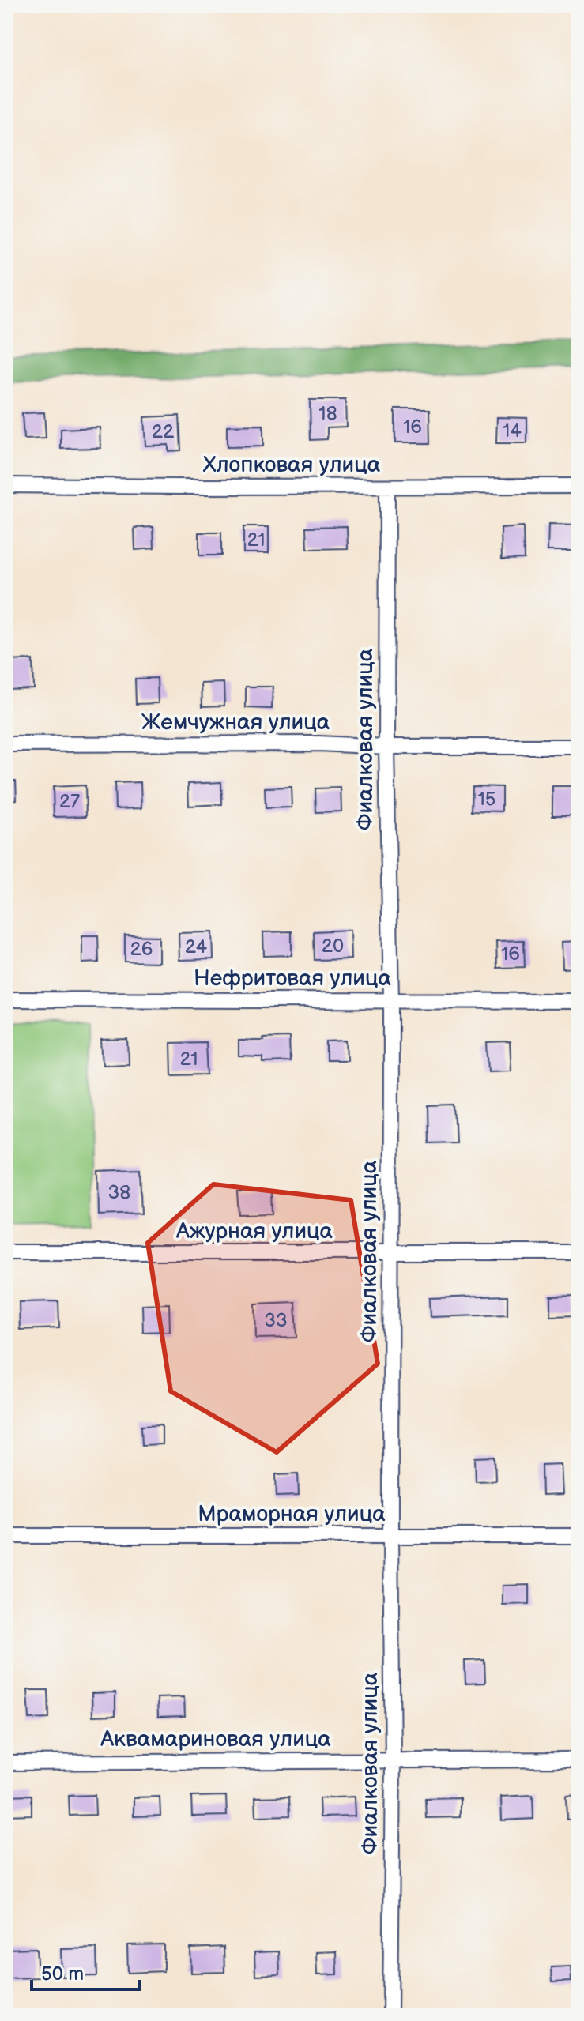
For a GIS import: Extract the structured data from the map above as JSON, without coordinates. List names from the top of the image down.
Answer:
{
  "streets": {
    "street": [
      "Хлопковая улица",
      "Жемчужная улица",
      "Фиалковая улица",
      "Нефритовая улица",
      "Ажурная улица",
      "Мраморная улица",
      "Аквамариновая улица"
    ]
  },
  "crossings": [
    ["Хлопковая улица", "Фиалковая улица"],
    ["Жемчужная улица", "Фиалковая улица"],
    ["Фиалковая улица", "Нефритовая улица"],
    ["Фиалковая улица", "Ажурная улица"],
    ["Фиалковая улица", "Мраморная улица"],
    ["Фиалковая улица", "Аквамариновая улица"]
  ],
  "house_numbers": [
    "18",
    "16",
    "14",
    "22",
    "21",
    "15",
    "27",
    "20",
    "24",
    "26",
    "16",
    "21",
    "38",
    "33"
  ],
  "scale_bar": "50 m"
}
